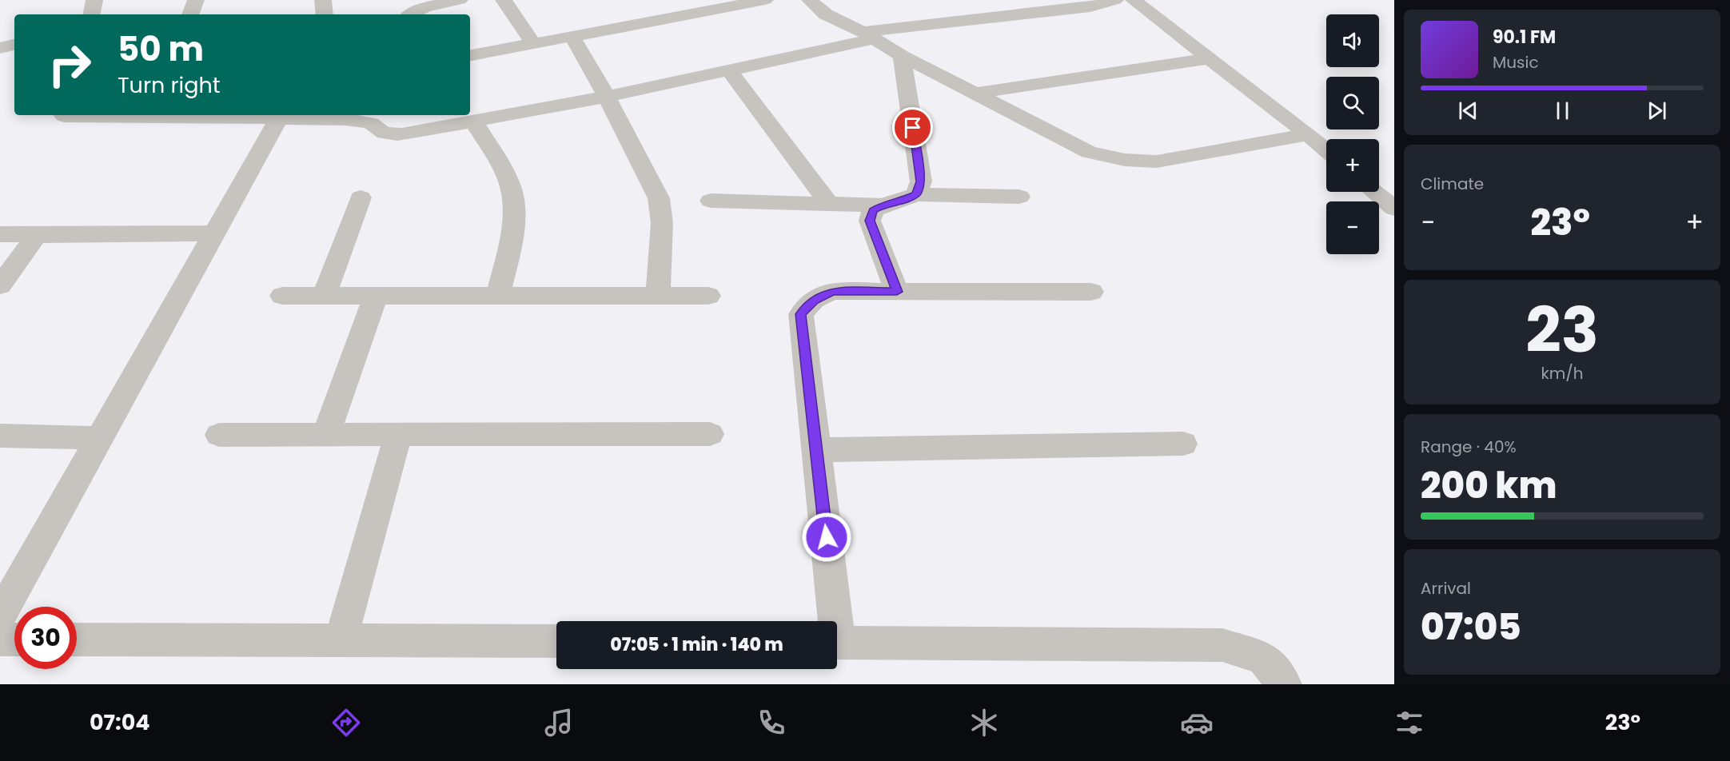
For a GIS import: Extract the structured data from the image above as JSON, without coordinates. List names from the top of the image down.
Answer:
{
  "page": {
    "map_buttons": ["+", "−"],
    "turn": ["50 m", "Turn right"],
    "song": ["90.1 FM", "Music"],
    "tile": [
      "Climate",
      ["23", "km/h"],
      ["Range · 40%", "200 km"],
      ["Arrival", "07:05"]
    ],
    "heat": ["−", "23°", "+"],
    "limit": "30",
    "trip": "07:05 · 1 min · 140 m",
    "tabs": ["07:04", "23°"]
  }
}
